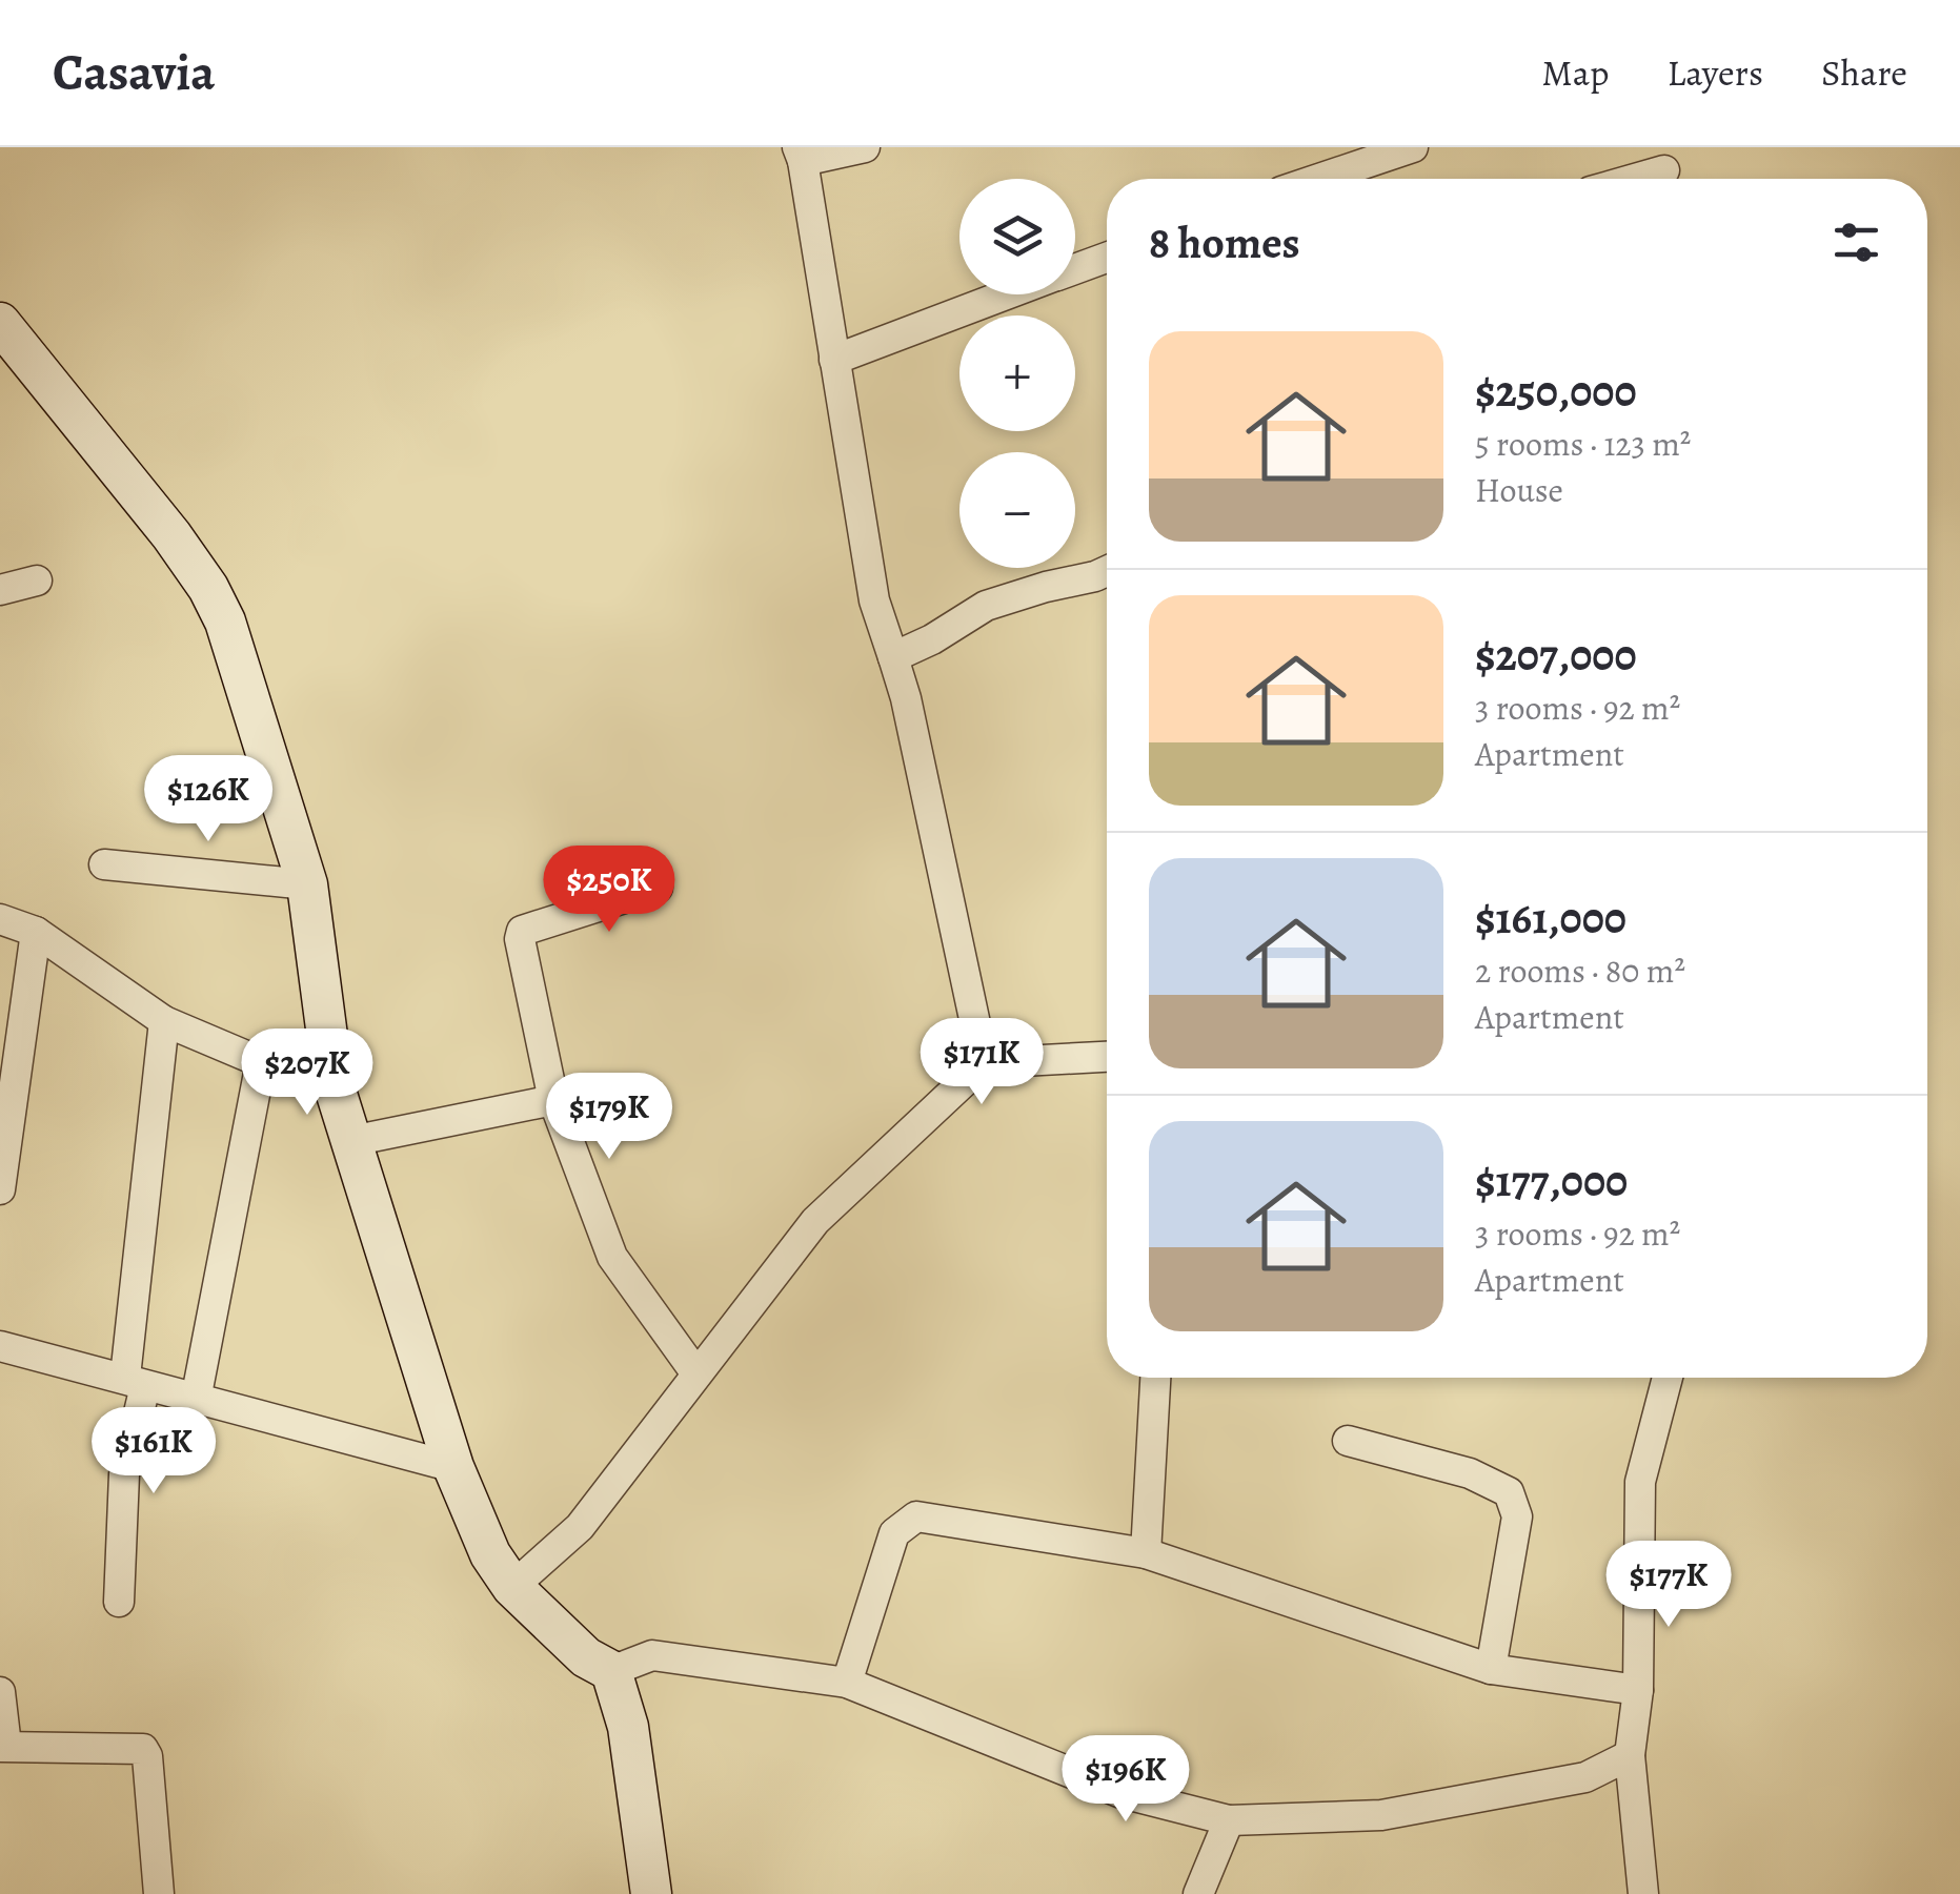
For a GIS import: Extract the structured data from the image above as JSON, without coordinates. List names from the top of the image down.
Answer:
{
  "page": {
    "header": "Casavia",
    "nav": ["Map", "Layers", "Share"],
    "map_buttons": ["+", "−"],
    "heading": "8 homes",
    "list": [
      {
        "name": "$250,000",
        "note": "5 rooms · 123 m² · House"
      },
      {
        "name": "$207,000",
        "note": "3 rooms · 92 m² · Apartment"
      },
      {
        "name": "$161,000",
        "note": "2 rooms · 80 m² · Apartment"
      },
      {
        "name": "$177,000",
        "note": "3 rooms · 92 m² · Apartment"
      }
    ],
    "price": [
      "$126K",
      "$250K",
      "$171K",
      "$207K",
      "$179K",
      "$161K",
      "$177K",
      "$196K"
    ]
  }
}
